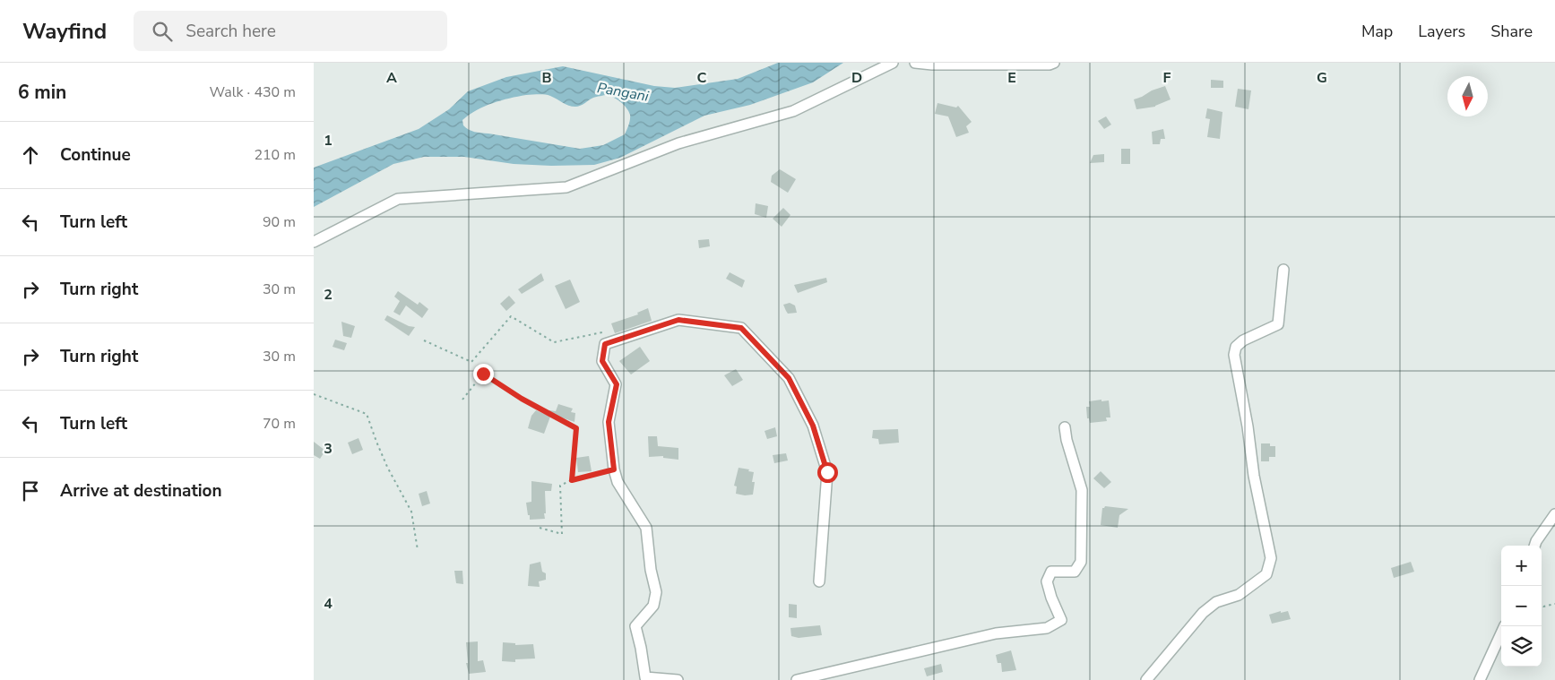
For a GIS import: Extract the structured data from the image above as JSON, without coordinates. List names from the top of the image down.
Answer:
{
  "water": ["Pangani"],
  "north": "bottom",
  "page": {
    "header": "Wayfind",
    "search": "Search here",
    "nav": ["Map", "Layers", "Share"],
    "heading": ["6 min", "Walk · 430 m"],
    "list": [
      ["Continue", "210 m"],
      ["Turn left", "90 m"],
      ["Turn right", "30 m"],
      ["Turn right", "30 m"],
      ["Turn left", "70 m"],
      "Arrive at destination"
    ],
    "map_buttons": ["+", "−"]
  },
  "grid": {
    "columns": [
      "A",
      "B",
      "C",
      "D",
      "E",
      "F",
      "G"
    ],
    "rows": [
      "1",
      "2",
      "3",
      "4"
    ]
  }
}
